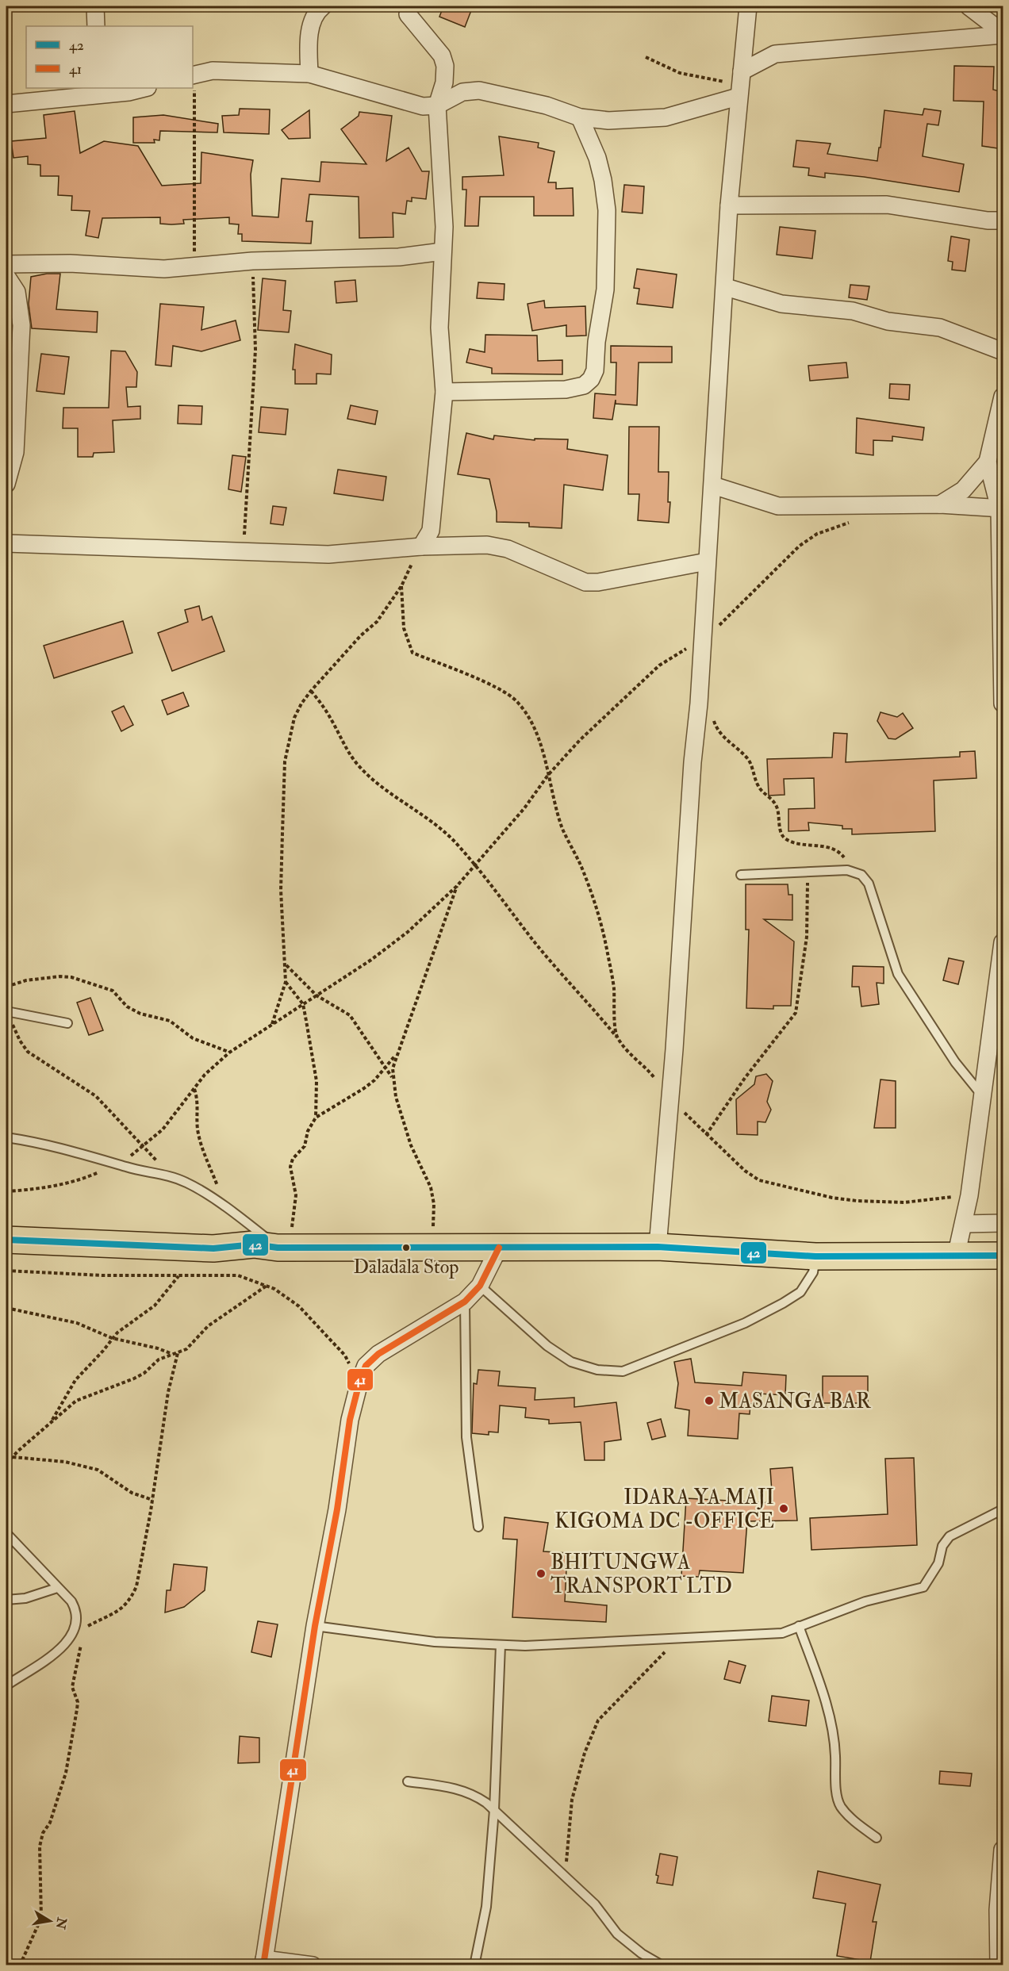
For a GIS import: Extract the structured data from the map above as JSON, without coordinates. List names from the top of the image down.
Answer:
{
  "places": [
    "Daladala Stop",
    "MASANGA BAR",
    "IDARA YA MAJI KIGOMA DC -OFFICE",
    "BHITUNGWA TRANSPORT LTD"
  ],
  "lines": ["transit line 42", "transit line 41"],
  "legend": ["42", "41"],
  "north": "right"
}
